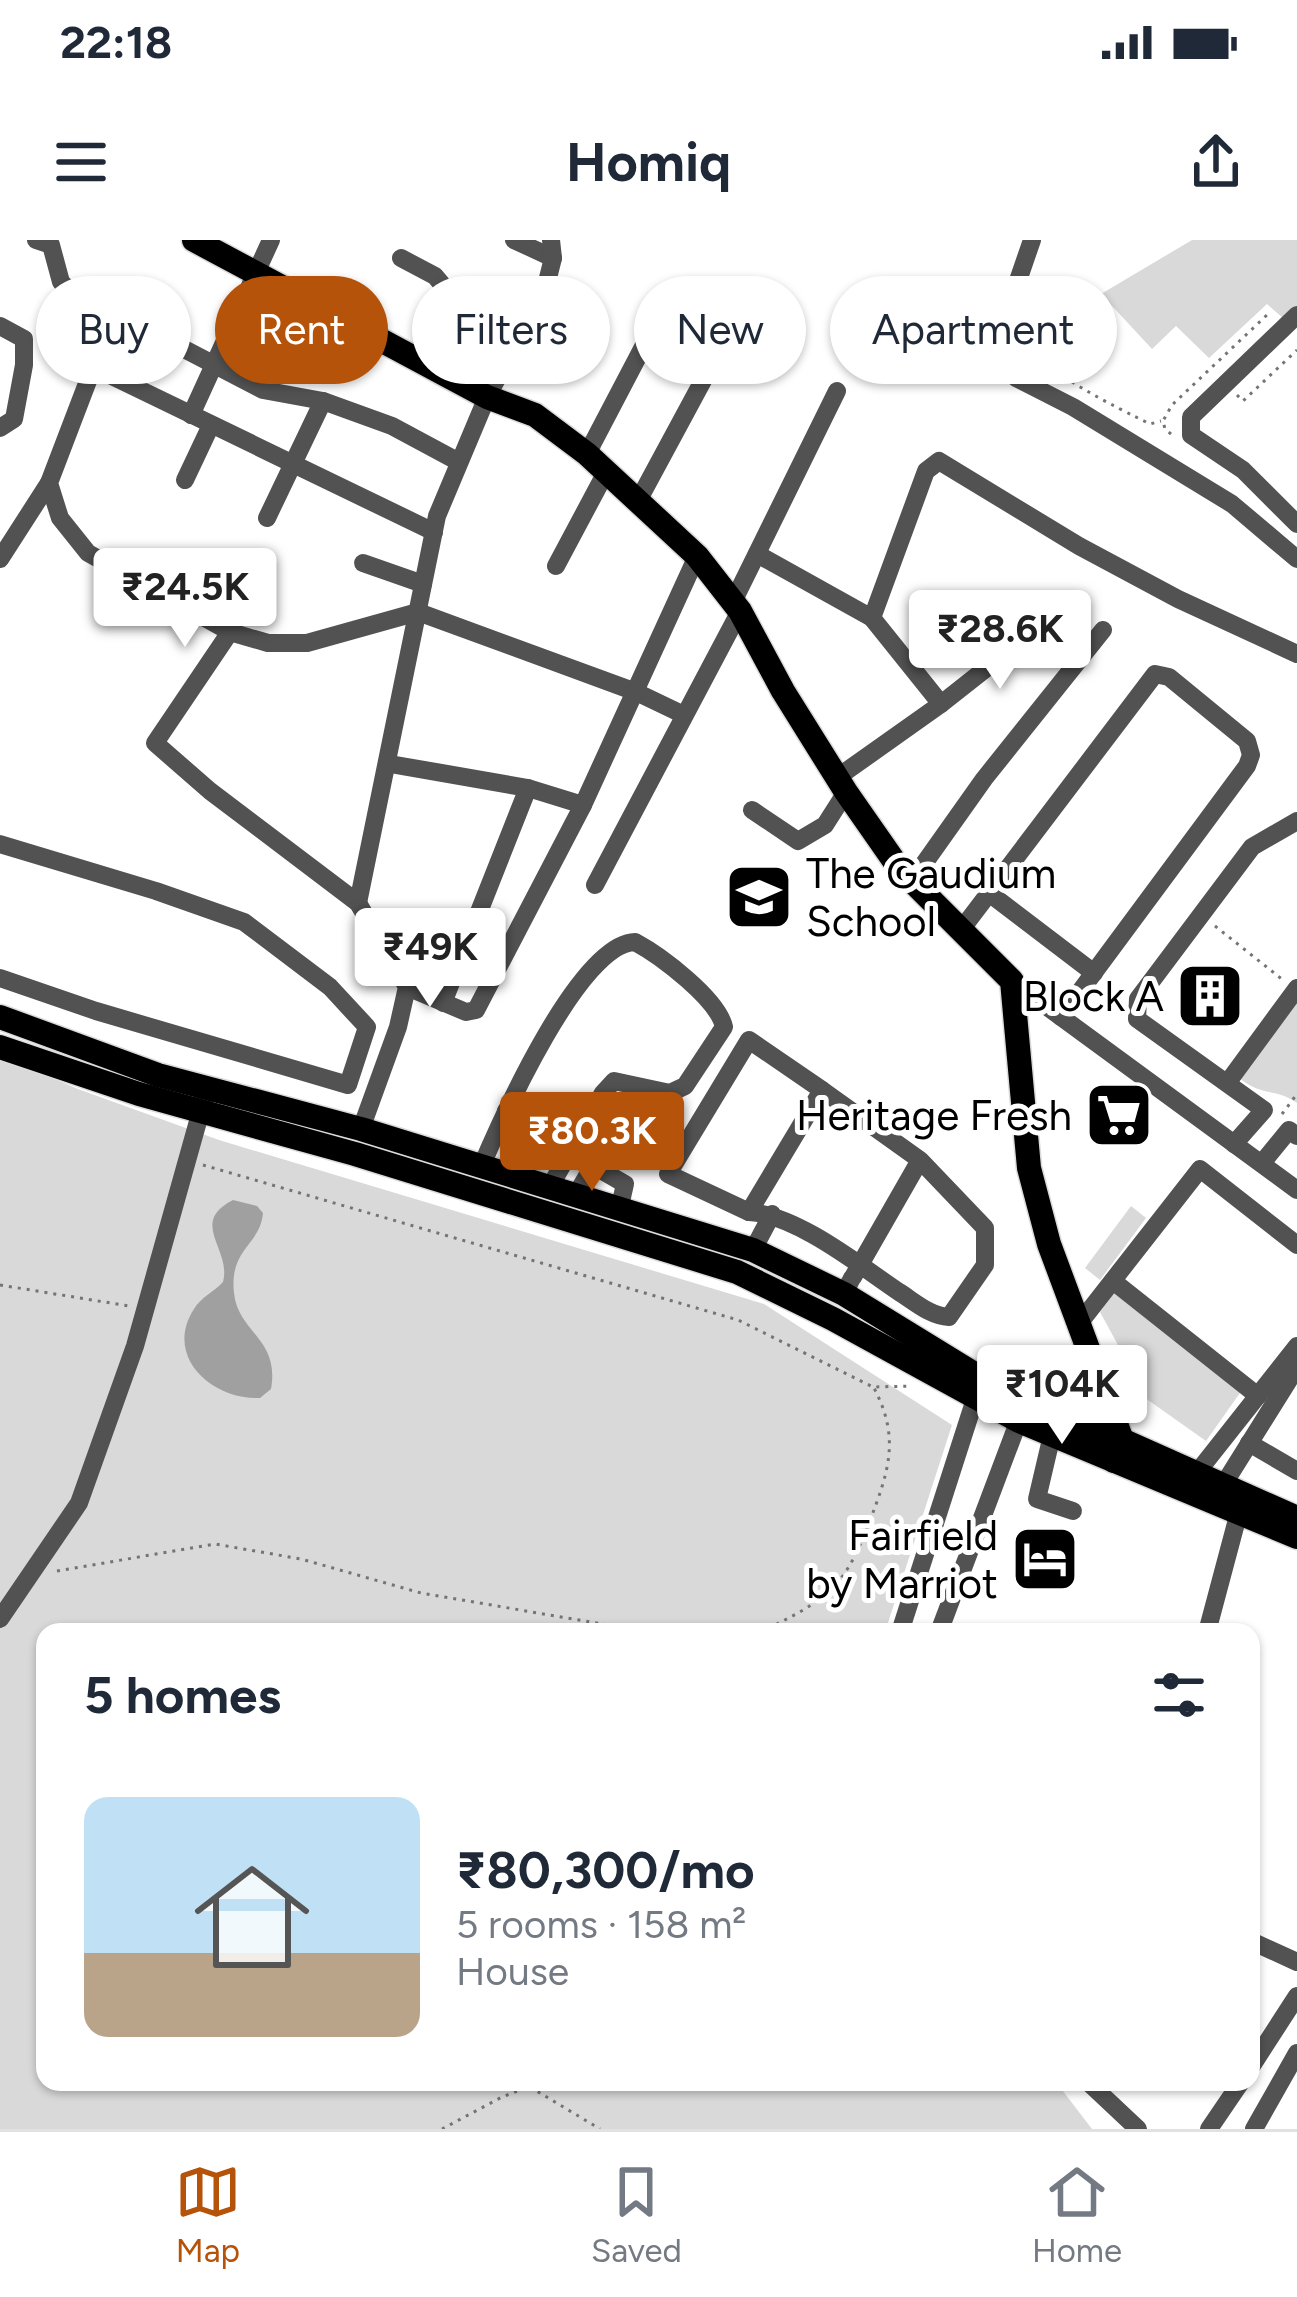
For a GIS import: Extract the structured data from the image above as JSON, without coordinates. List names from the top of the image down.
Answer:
{
  "places": {
    "school or university": ["The Gaudium School"],
    "building": ["Block A"],
    "supermarket": ["Heritage Fresh"],
    "hotel": ["Fairfield by Marriot"]
  },
  "page": {
    "status": "22:18",
    "header": "Homiq",
    "chip": [
      "Buy",
      "Rent",
      "Filters",
      "New",
      "Apartment"
    ],
    "price": [
      "₹24.5K",
      "₹28.6K",
      "₹49K",
      "₹80.3K",
      "₹104K"
    ],
    "heading": "5 homes",
    "list": [
      {
        "name": "₹80,300/mo",
        "note": "5 rooms · 158 m² · House"
      }
    ],
    "tabs": ["Map", "Saved", "Home"]
  }
}
